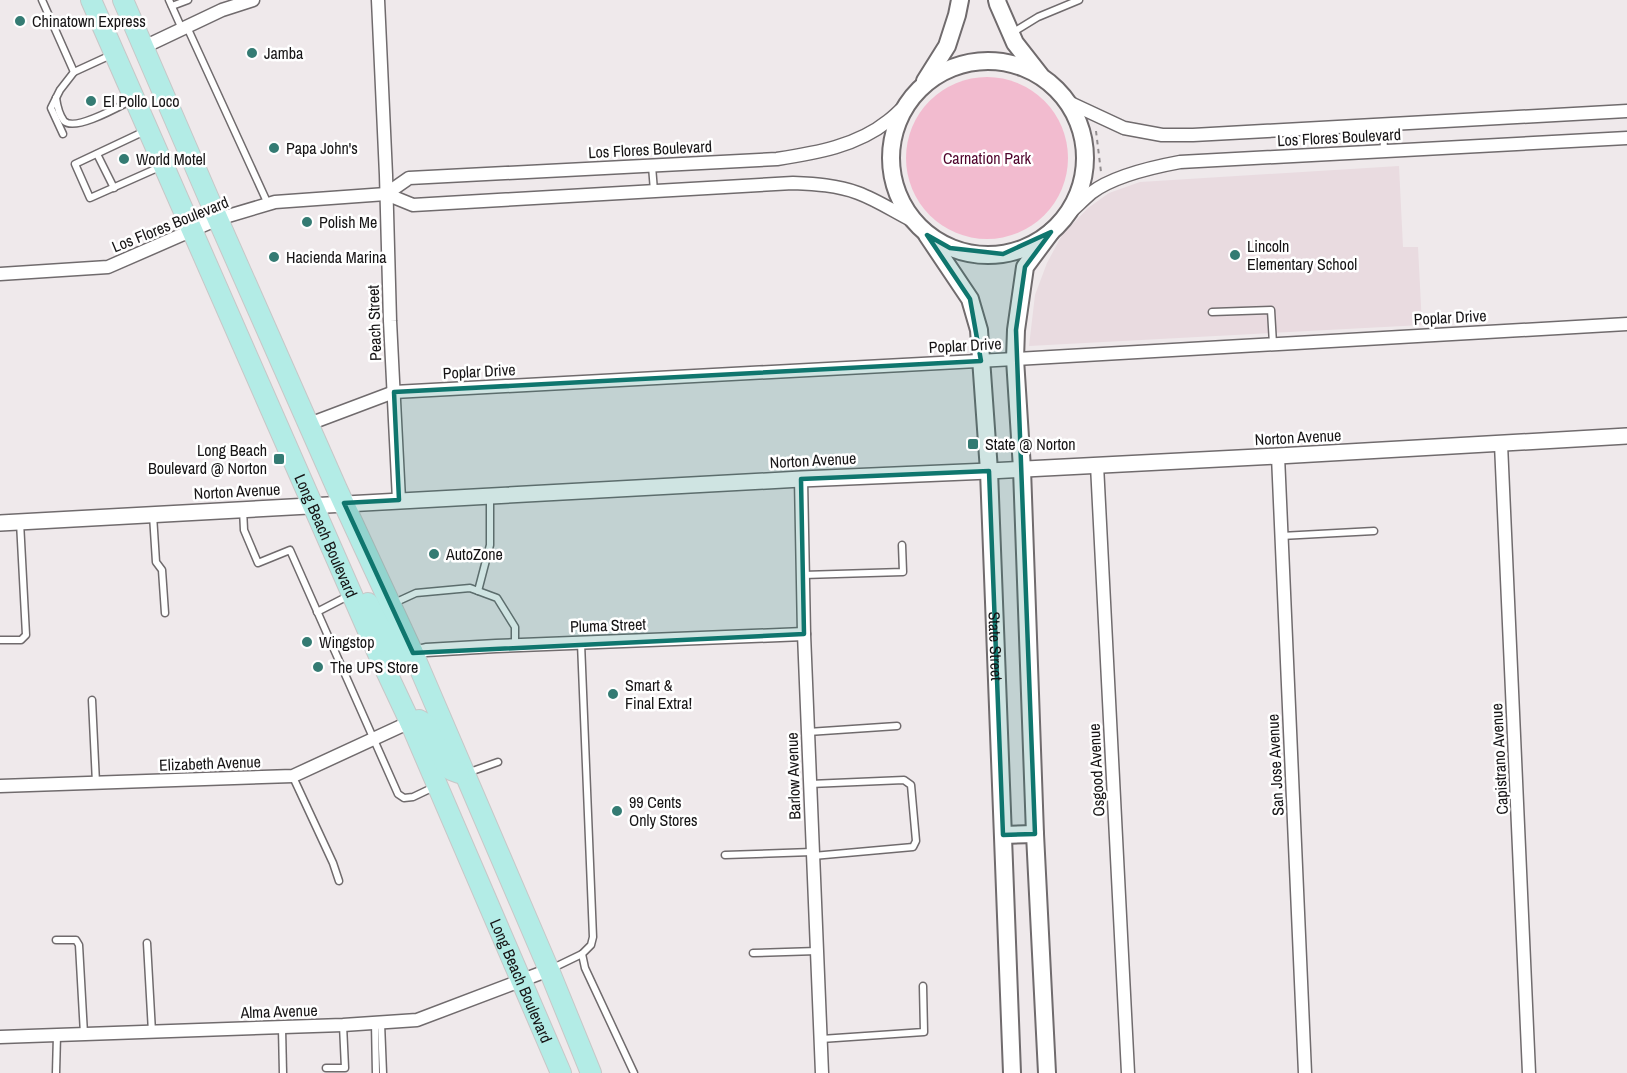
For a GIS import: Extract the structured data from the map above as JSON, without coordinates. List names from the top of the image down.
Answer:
{
  "streets": {
    "main road": ["Long Beach Boulevard", "State Street"],
    "street": [
      "Los Flores Boulevard",
      "Poplar Drive",
      "Peach Street",
      "Norton Avenue",
      "Pluma Street",
      "Capistrano Avenue",
      "Elizabeth Avenue",
      "San Jose Avenue",
      "Osgood Avenue",
      "Barlow Avenue",
      "Alma Avenue"
    ]
  },
  "crossings": [
    ["Los Flores Boulevard", "Peach Street"],
    ["Los Flores Boulevard", "Long Beach Boulevard"],
    ["Los Flores Boulevard", "State Street"],
    ["Poplar Drive", "Peach Street"],
    ["Poplar Drive", "Long Beach Boulevard"],
    ["Poplar Drive", "State Street"],
    ["Peach Street", "Norton Avenue"],
    ["Norton Avenue", "Long Beach Boulevard"],
    ["Norton Avenue", "State Street"],
    ["Norton Avenue", "Capistrano Avenue"],
    ["Norton Avenue", "San Jose Avenue"],
    ["Norton Avenue", "Osgood Avenue"],
    ["Norton Avenue", "Barlow Avenue"],
    ["Long Beach Boulevard", "Pluma Street"],
    ["Long Beach Boulevard", "Elizabeth Avenue"],
    ["Long Beach Boulevard", "Alma Avenue"],
    ["Pluma Street", "Barlow Avenue"]
  ],
  "parks": ["Carnation Park"],
  "places": {
    "other": [
      "Chinatown Express",
      "Jamba",
      "El Pollo Loco",
      "Papa John's",
      "World Motel",
      "Polish Me",
      "Lincoln Elementary School",
      "Hacienda Marina",
      "AutoZone",
      "Wingstop",
      "The UPS Store",
      "Smart & Final Extra!",
      "99 Cents Only Stores"
    ],
    "transit": ["State @ Norton", "Long Beach Boulevard @ Norton"]
  }
}
